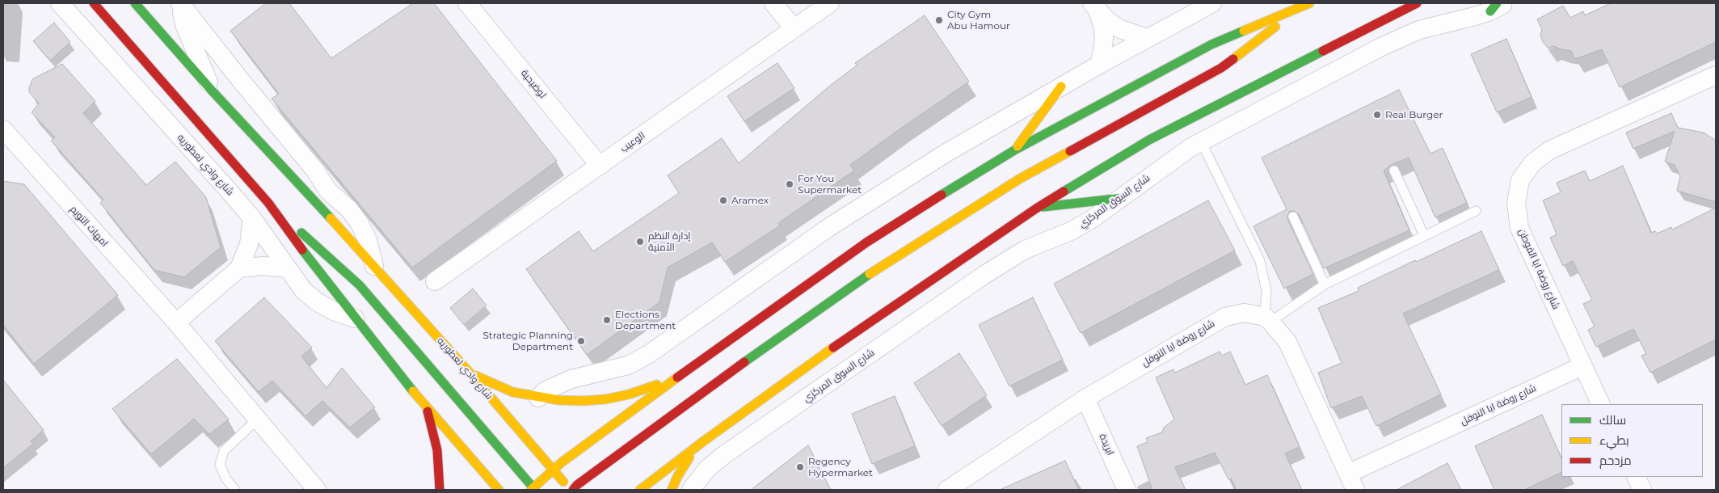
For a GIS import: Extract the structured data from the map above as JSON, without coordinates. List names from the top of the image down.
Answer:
{
  "streets": {
    "main road": ["شارع وادي لعطوريه"],
    "street": [
      "لوضيحية",
      "الوعيب",
      "شارع السوق المركزي",
      "امهات التويم",
      "شارع روضة ابا الفوطن",
      "شارع روضة ابا النوفل",
      "ابريدة"
    ]
  },
  "crossings": [
    ["لوضيحية", "الوعيب"],
    ["شارع روضة ابا الفوطن", "شارع روضة ابا النوفل"],
    ["شارع روضة ابا النوفل", "ابريدة"]
  ],
  "places": [
    "City Gym Abu Hamour",
    "Real Burger",
    "For You Supermarket",
    "Aramex",
    "إدارة النظم الأمنية",
    "Elections Department",
    "Strategic Planning Department",
    "Regency Hypermarket"
  ],
  "legend": ["سالك", "بطيء", "مزدحم"]
}
